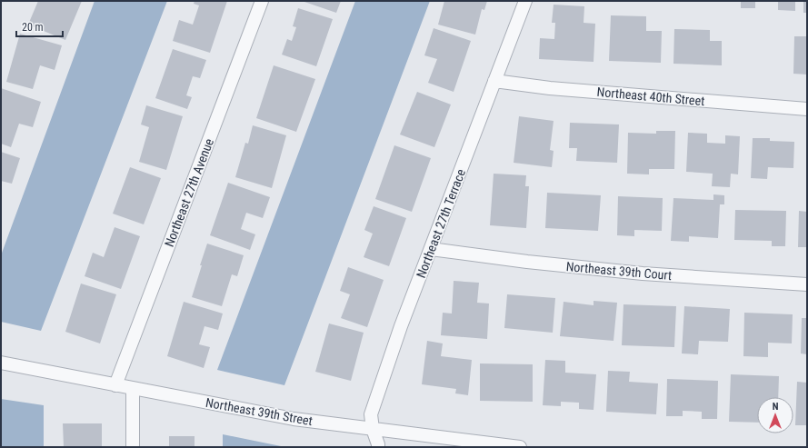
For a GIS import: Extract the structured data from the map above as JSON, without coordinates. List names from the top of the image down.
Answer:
{
  "streets": {
    "street": [
      "Northeast 40th Street",
      "Northeast 27th Avenue",
      "Northeast 27th Terrace",
      "Northeast 39th Court",
      "Northeast 39th Street"
    ]
  },
  "crossings": [
    ["Northeast 40th Street", "Northeast 27th Terrace"],
    ["Northeast 27th Avenue", "Northeast 39th Street"],
    ["Northeast 27th Terrace", "Northeast 39th Court"],
    ["Northeast 27th Terrace", "Northeast 39th Street"]
  ],
  "scale_bar": "20 m",
  "north": "top"
}
